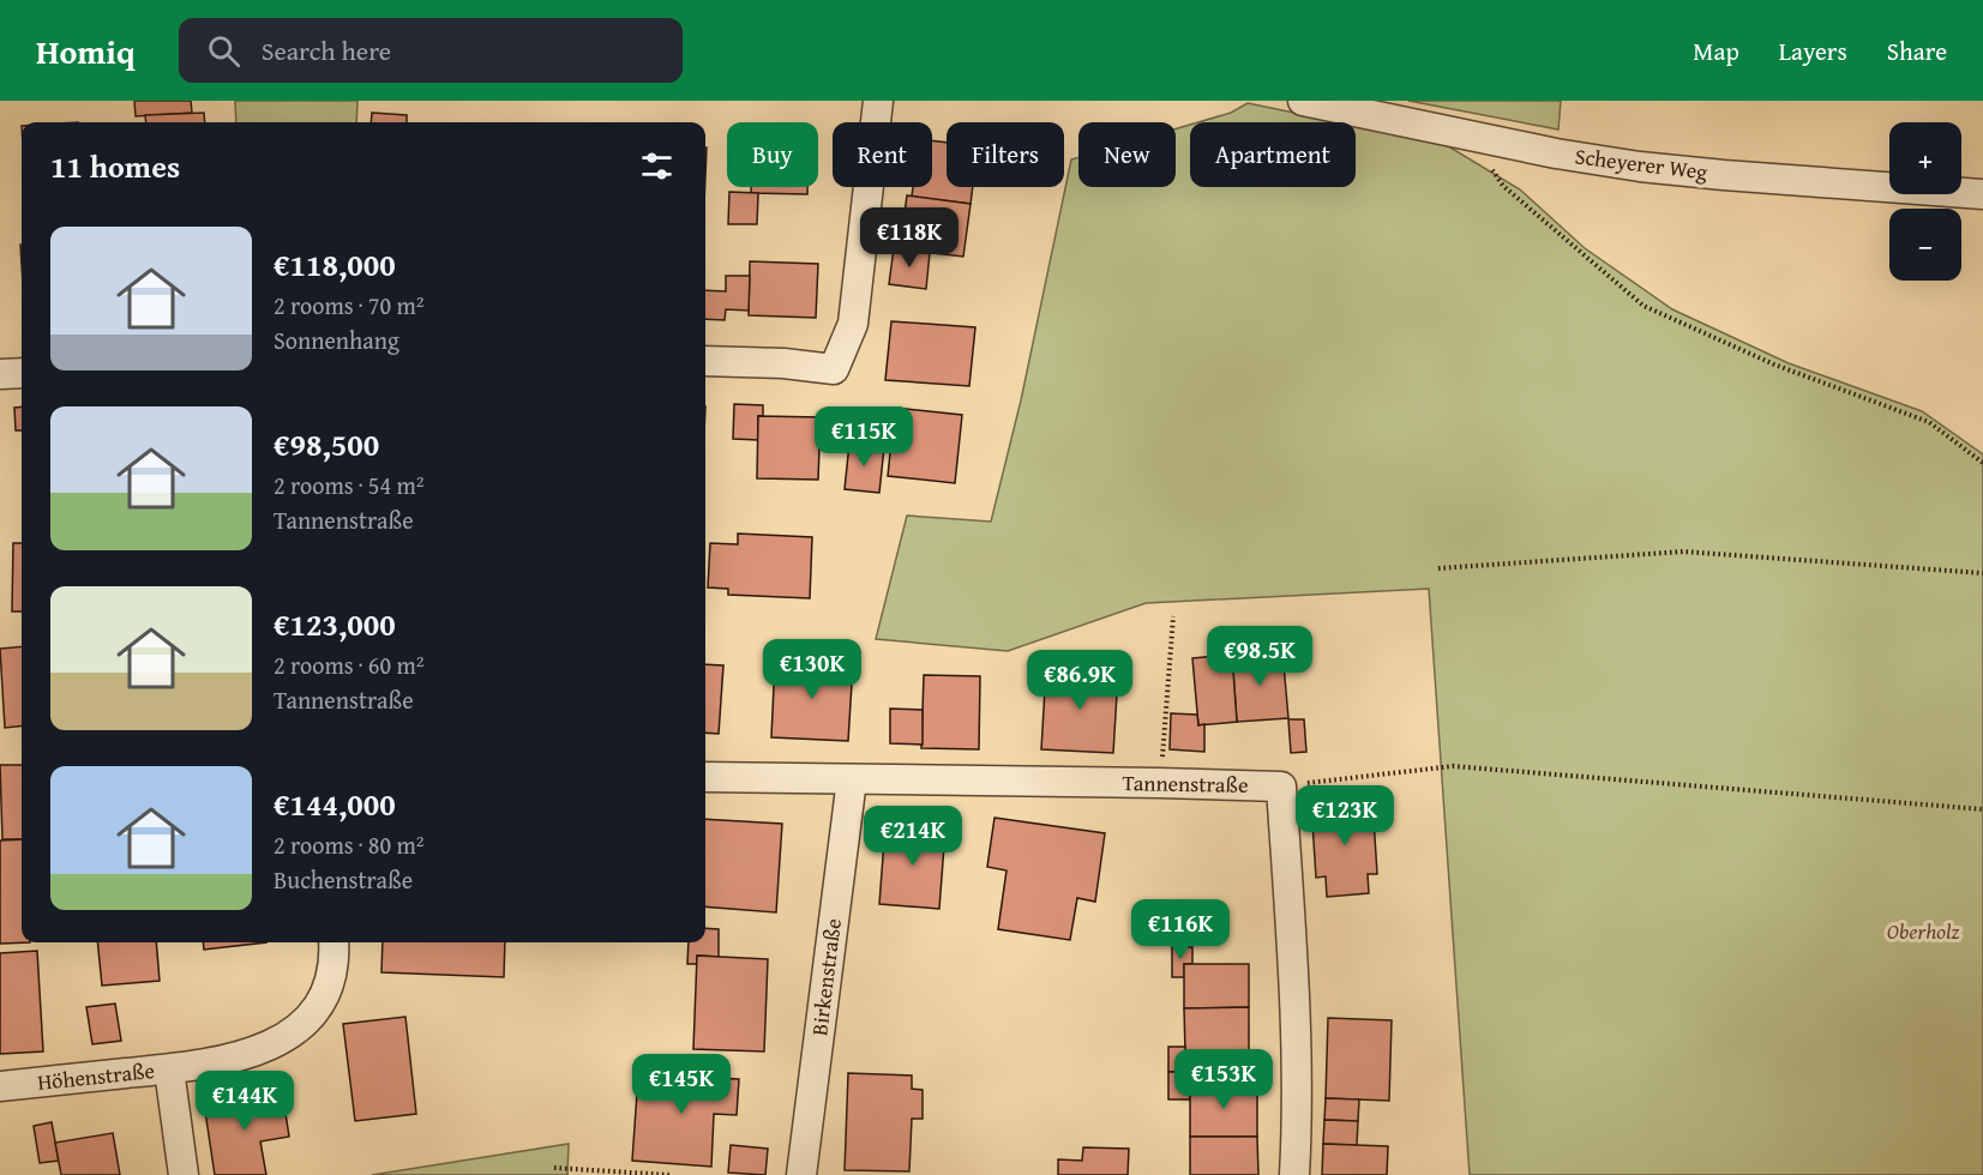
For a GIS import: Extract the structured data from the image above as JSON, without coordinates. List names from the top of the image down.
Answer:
{
  "streets": {
    "street": [
      "Scheyerer Weg",
      "Tannenstraße",
      "Birkenstraße",
      "Höhenstraße"
    ]
  },
  "crossings": [
    ["Tannenstraße", "Birkenstraße"]
  ],
  "parks": ["Oberholz"],
  "page": {
    "header": "Homiq",
    "search": "Search here",
    "nav": ["Map", "Layers", "Share"],
    "map_buttons": ["+", "−"],
    "chip": [
      "Buy",
      "Rent",
      "Filters",
      "New",
      "Apartment"
    ],
    "heading": "11 homes",
    "price": [
      "€118K",
      "€115K",
      "€98.5K",
      "€130K",
      "€86.9K",
      "€123K",
      "€214K",
      "€116K",
      "€153K",
      "€145K",
      "€144K"
    ],
    "list": [
      {
        "name": "€118,000",
        "note": "2 rooms · 70 m² · Sonnenhang"
      },
      {
        "name": "€98,500",
        "note": "2 rooms · 54 m² · Tannenstraße"
      },
      {
        "name": "€123,000",
        "note": "2 rooms · 60 m² · Tannenstraße"
      },
      {
        "name": "€144,000",
        "note": "2 rooms · 80 m² · Buchenstraße"
      }
    ]
  }
}
